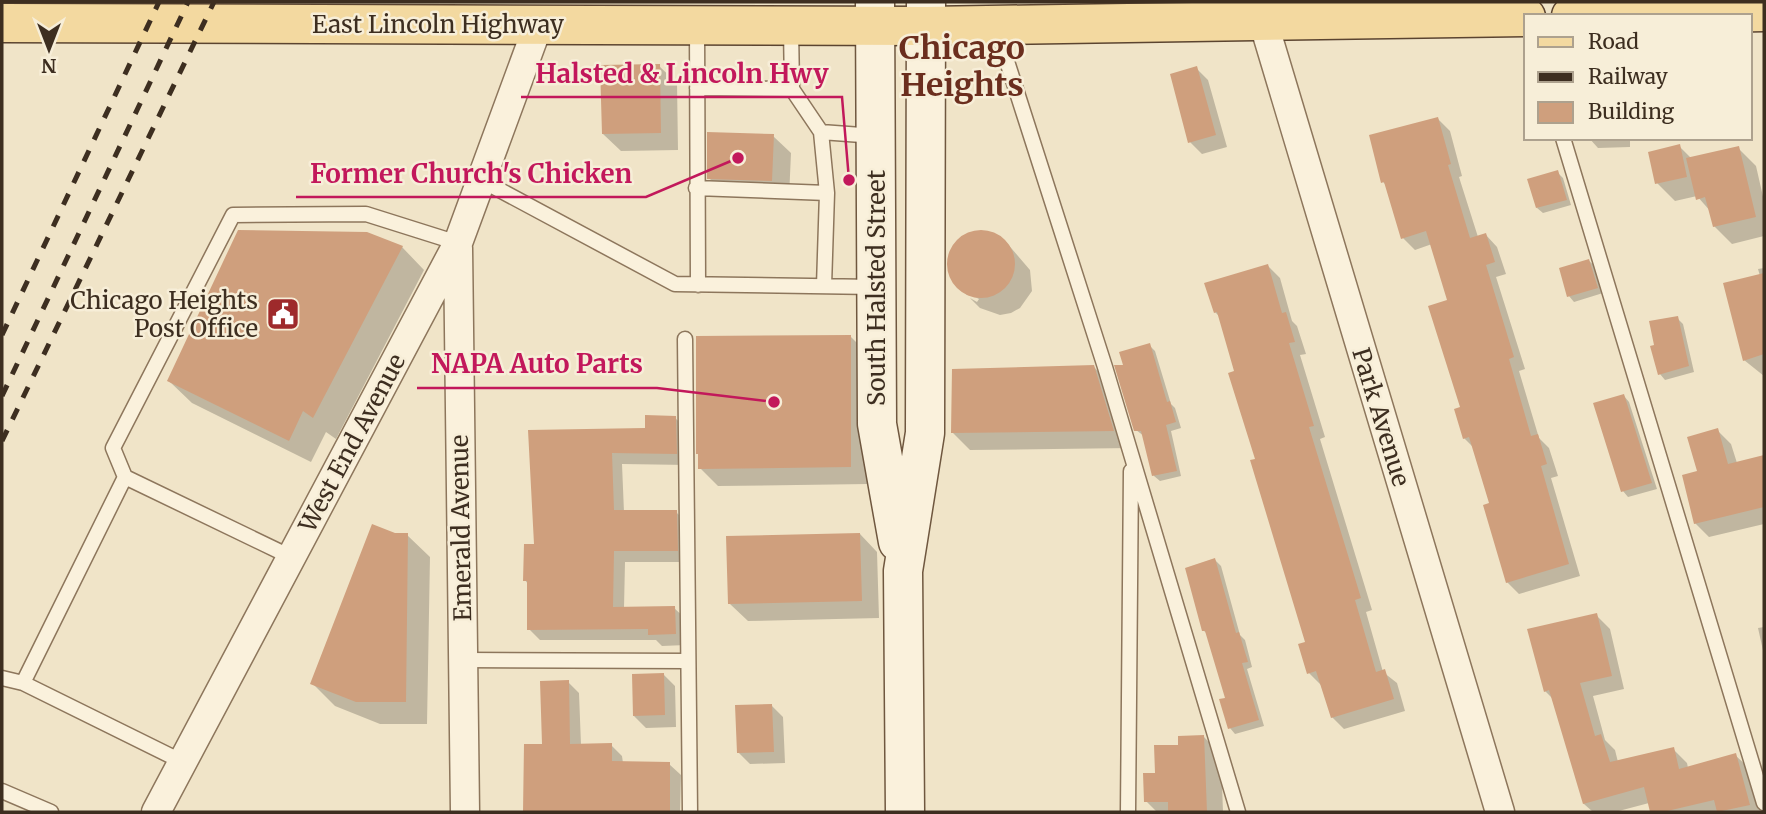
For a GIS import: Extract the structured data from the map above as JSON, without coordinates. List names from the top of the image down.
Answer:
{
  "streets": {
    "main road": ["East Lincoln Highway"],
    "street": [
      "South Halsted Street",
      "Park Avenue",
      "West End Avenue",
      "Emerald Avenue"
    ]
  },
  "crossings": [
    ["East Lincoln Highway", "South Halsted Street"],
    ["East Lincoln Highway", "West End Avenue"],
    ["West End Avenue", "Emerald Avenue"]
  ],
  "districts": ["Chicago Heights"],
  "places": {
    "other": ["Former Church's Chicken", "Halsted & Lincoln Hwy", "NAPA Auto Parts"],
    "public building": ["Chicago Heights Post Office"]
  },
  "legend": ["Road", "Railway", "Building"],
  "north": "bottom"
}
